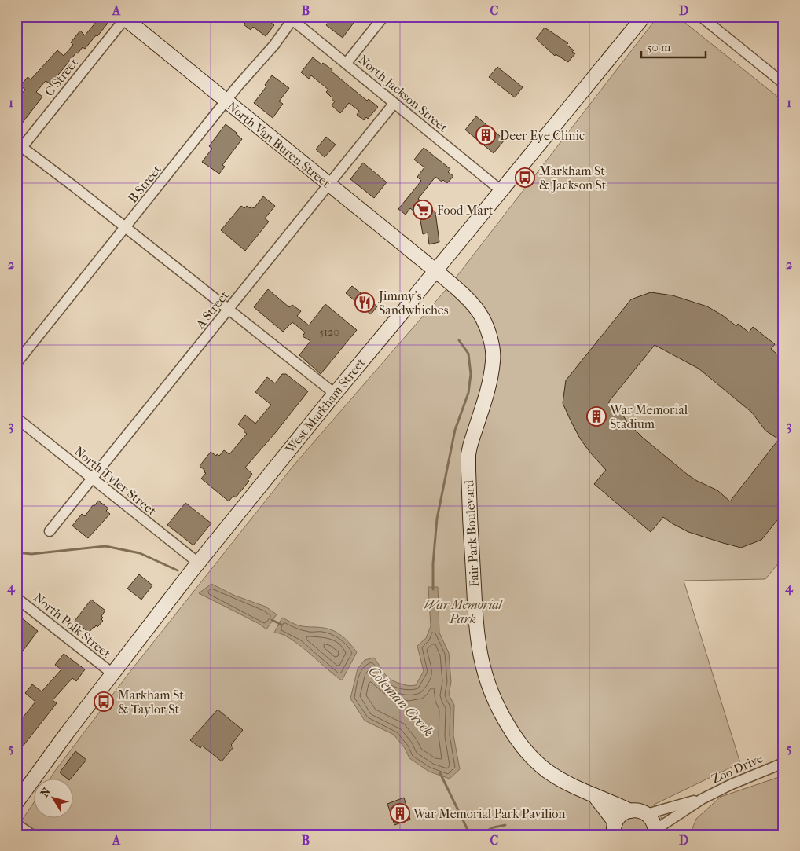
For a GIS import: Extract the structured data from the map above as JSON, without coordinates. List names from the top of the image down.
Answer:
{
  "streets": {
    "street": [
      "C Street",
      "North Jackson Street",
      "North Van Buren Street",
      "B Street",
      "A Street",
      "West Markham Street",
      "North Tyler Street",
      "Fair Park Boulevard",
      "North Polk Street",
      "Zoo Drive"
    ]
  },
  "crossings": [
    ["C Street", "North Van Buren Street"],
    ["North Jackson Street", "B Street"],
    ["North Jackson Street", "A Street"],
    ["North Jackson Street", "West Markham Street"],
    ["North Van Buren Street", "B Street"],
    ["North Van Buren Street", "A Street"],
    ["North Van Buren Street", "West Markham Street"],
    ["North Van Buren Street", "Fair Park Boulevard"],
    ["A Street", "North Tyler Street"],
    ["West Markham Street", "North Tyler Street"],
    ["West Markham Street", "Fair Park Boulevard"],
    ["West Markham Street", "North Polk Street"],
    ["Fair Park Boulevard", "Zoo Drive"]
  ],
  "water": ["Coleman Creek"],
  "parks": ["War Memorial Park"],
  "places": {
    "building": ["Deer Eye Clinic", "War Memorial Stadium", "War Memorial Park Pavilion"],
    "bus stop": ["Markham St & Jackson St", "Markham St & Taylor St"],
    "supermarket": ["Food Mart"],
    "restaurant": ["Jimmy's Sandwhiches"]
  },
  "house_numbers": ["5120"],
  "scale_bar": "50 m",
  "north": "top left",
  "grid": {
    "columns": [
      "A",
      "B",
      "C",
      "D"
    ],
    "rows": [
      "1",
      "2",
      "3",
      "4",
      "5"
    ]
  }
}
